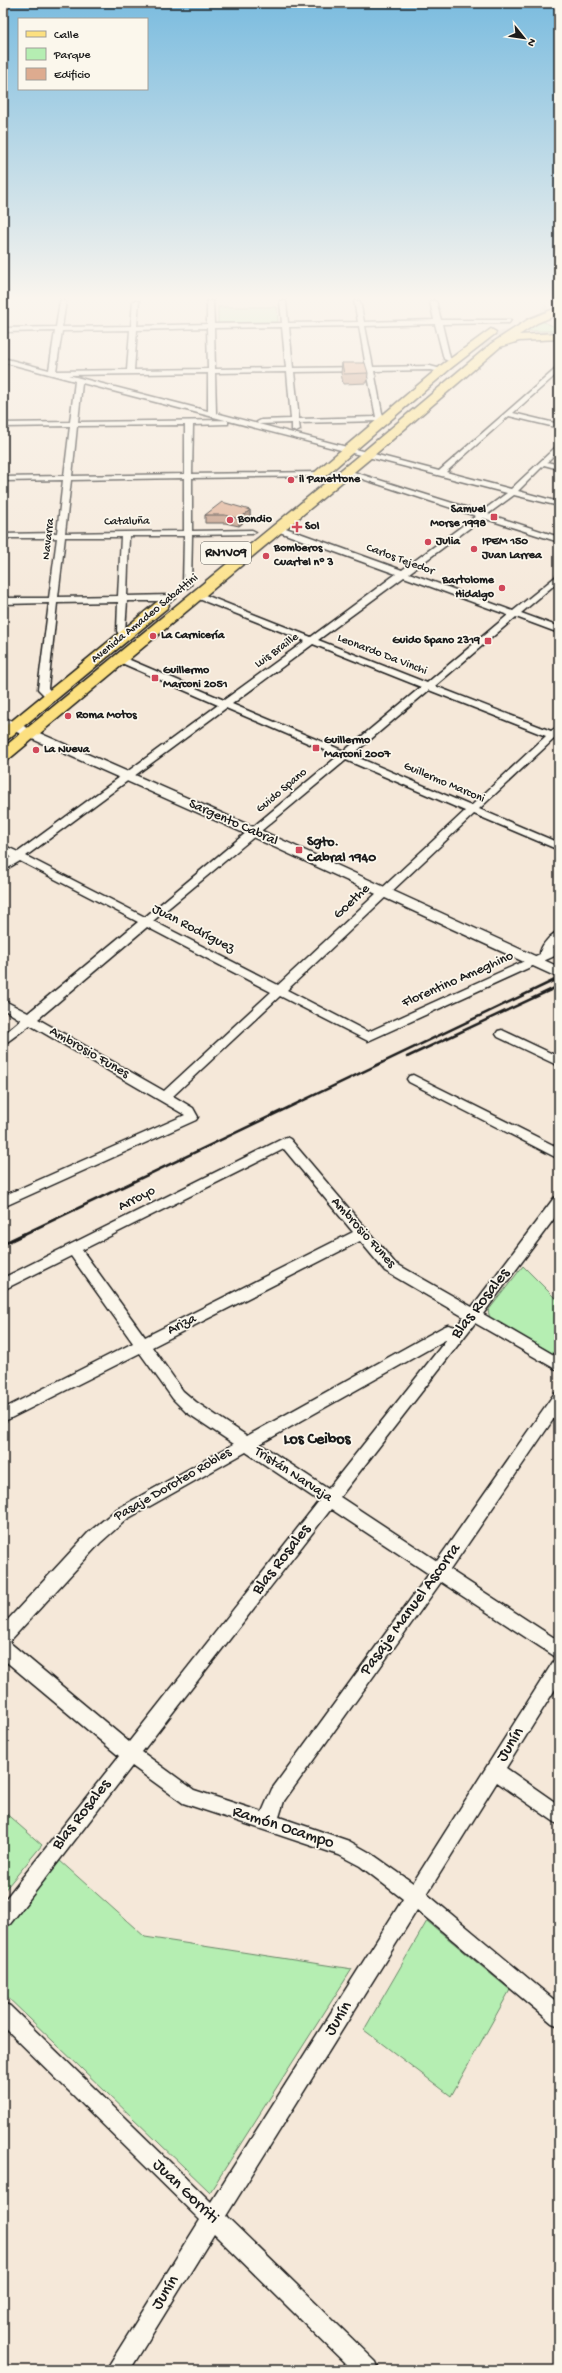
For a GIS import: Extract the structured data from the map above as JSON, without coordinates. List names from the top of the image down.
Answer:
{
  "streets": {
    "main road": ["RN1V09", "Avenida Amadeo Sabattini"],
    "street": [
      "Cataluña",
      "Navarra",
      "Carlos Tejedor",
      "Luis Braille",
      "Leonardo Da Vinchi",
      "Guillermo Marconi",
      "Guido Spano",
      "Sargento Cabral",
      "Goethe",
      "Juan Rodríguez",
      "Florentino Ameghino",
      "Ambrosio Funes",
      "Arroyo",
      "Blas Rosales",
      "Ariza",
      "Tristán Narvaja",
      "Pasaje Doroteo Robles",
      "Pasaje Manuel Ascorra",
      "Junín",
      "Ramón Ocampo",
      "Juan Gorriti"
    ]
  },
  "crossings": [
    ["Cataluña", "Navarra"],
    ["Cataluña", "RN1V09"],
    ["Navarra", "Avenida Amadeo Sabattini"],
    ["Carlos Tejedor", "Avenida Amadeo Sabattini"],
    ["Carlos Tejedor", "Luis Braille"],
    ["Carlos Tejedor", "Guido Spano"],
    ["Avenida Amadeo Sabattini", "Leonardo Da Vinchi"],
    ["Avenida Amadeo Sabattini", "Guillermo Marconi"],
    ["Avenida Amadeo Sabattini", "Sargento Cabral"],
    ["Luis Braille", "Leonardo Da Vinchi"],
    ["Luis Braille", "Guillermo Marconi"],
    ["Luis Braille", "Sargento Cabral"],
    ["Luis Braille", "Juan Rodríguez"],
    ["Leonardo Da Vinchi", "Guido Spano"],
    ["Leonardo Da Vinchi", "Goethe"],
    ["Guillermo Marconi", "Guido Spano"],
    ["Guillermo Marconi", "Goethe"],
    ["Guido Spano", "Sargento Cabral"],
    ["Guido Spano", "Juan Rodríguez"],
    ["Guido Spano", "Ambrosio Funes"],
    ["Sargento Cabral", "Goethe"],
    ["Sargento Cabral", "Florentino Ameghino"],
    ["Goethe", "Juan Rodríguez"],
    ["Goethe", "Ambrosio Funes"],
    ["Juan Rodríguez", "Florentino Ameghino"],
    ["Ambrosio Funes", "Arroyo"],
    ["Ambrosio Funes", "Blas Rosales"],
    ["Ambrosio Funes", "Ariza"],
    ["Arroyo", "Tristán Narvaja"],
    ["Blas Rosales", "Tristán Narvaja"],
    ["Blas Rosales", "Pasaje Doroteo Robles"],
    ["Blas Rosales", "Ramón Ocampo"],
    ["Ariza", "Tristán Narvaja"],
    ["Tristán Narvaja", "Pasaje Doroteo Robles"],
    ["Tristán Narvaja", "Pasaje Manuel Ascorra"],
    ["Pasaje Manuel Ascorra", "Ramón Ocampo"],
    ["Junín", "Ramón Ocampo"],
    ["Junín", "Juan Gorriti"]
  ],
  "districts": ["Los Ceibos"],
  "places": {
    "other": [
      "il Panettone",
      "Bondio",
      "Julia",
      "IPEM 150 Juan Larrea",
      "Bomberos Cuartel nº 3",
      "Bartolome Hidalgo",
      "La Carnicería",
      "Roma Motos",
      "La Nueva"
    ],
    "transit": [
      "Samuel Morse 1998",
      "Guido Spano 2319",
      "Guillermo Marconi 2051",
      "Guillermo Marconi 2007",
      "Sgto. Cabral 1940"
    ],
    "health": ["Sol"]
  },
  "legend": ["Calle", "Parque", "Edificio"],
  "north": "bottom right"
}
